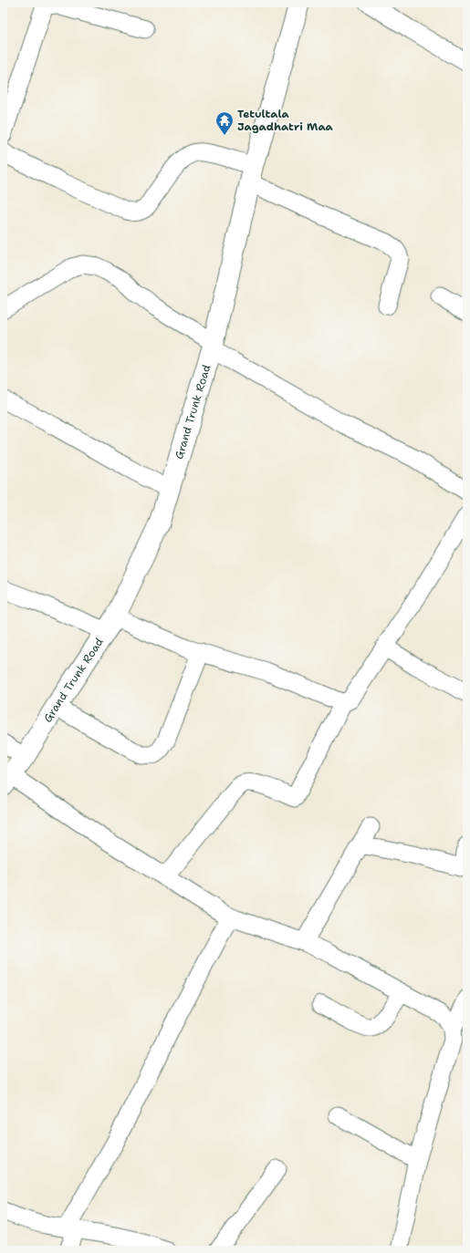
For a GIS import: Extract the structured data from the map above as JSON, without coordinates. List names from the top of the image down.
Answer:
{
  "streets": {
    "main road": ["Grand Trunk Road"]
  },
  "places": {
    "temple": ["Tetultala Jagadhatri Maa"]
  }
}
